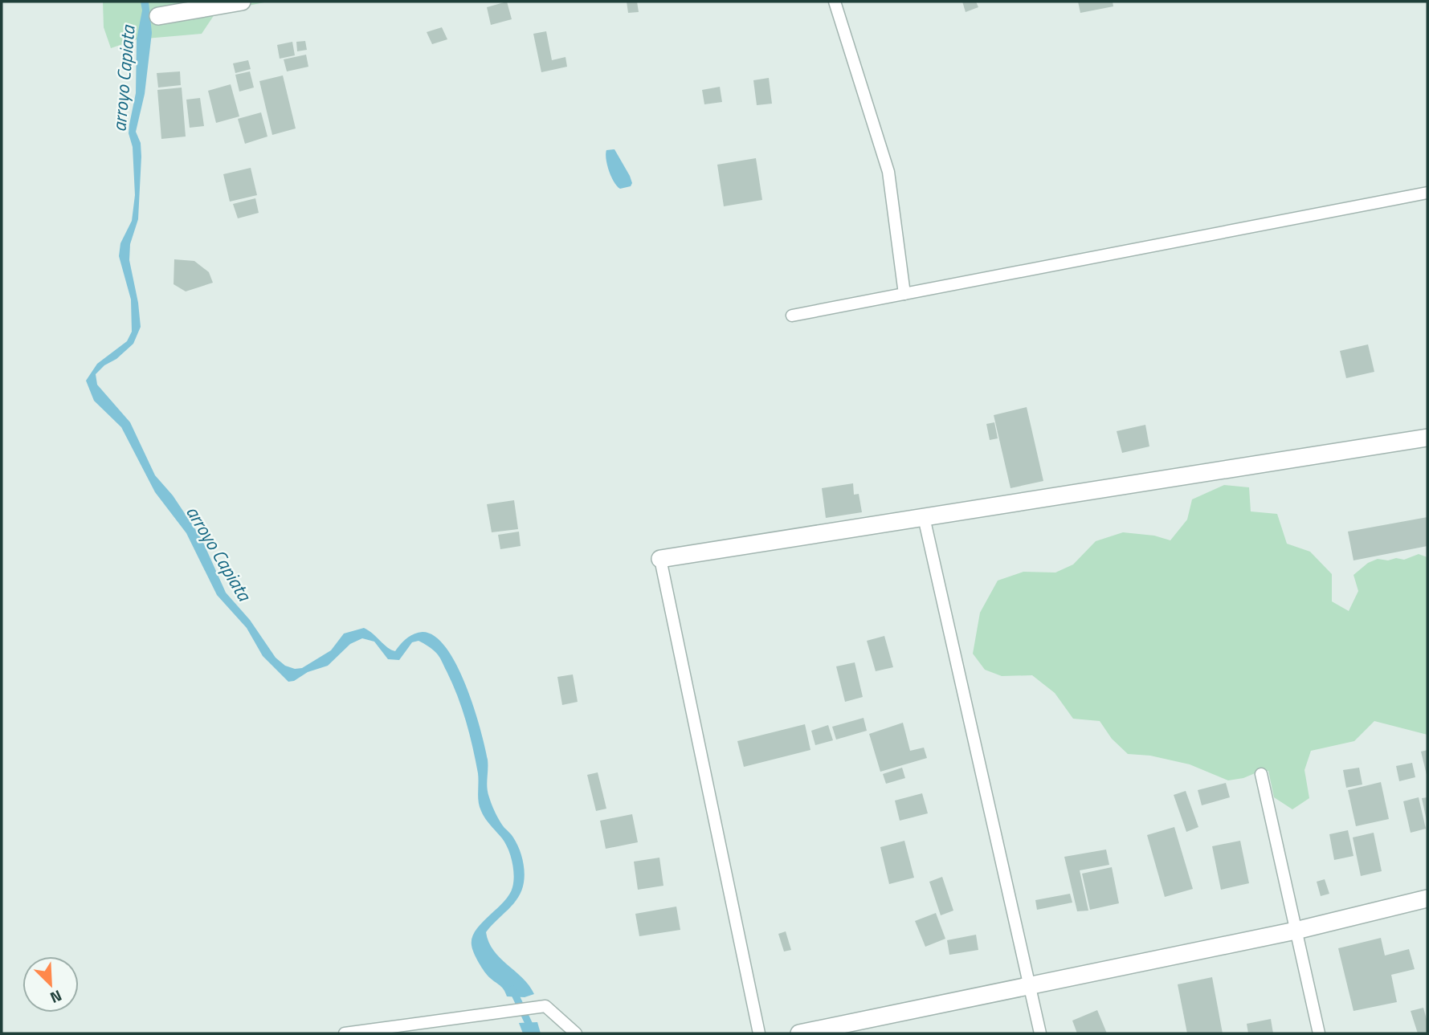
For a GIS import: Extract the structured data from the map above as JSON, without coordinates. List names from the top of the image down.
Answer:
{
  "water": ["arroyo Capiata"],
  "north": "bottom right"
}
